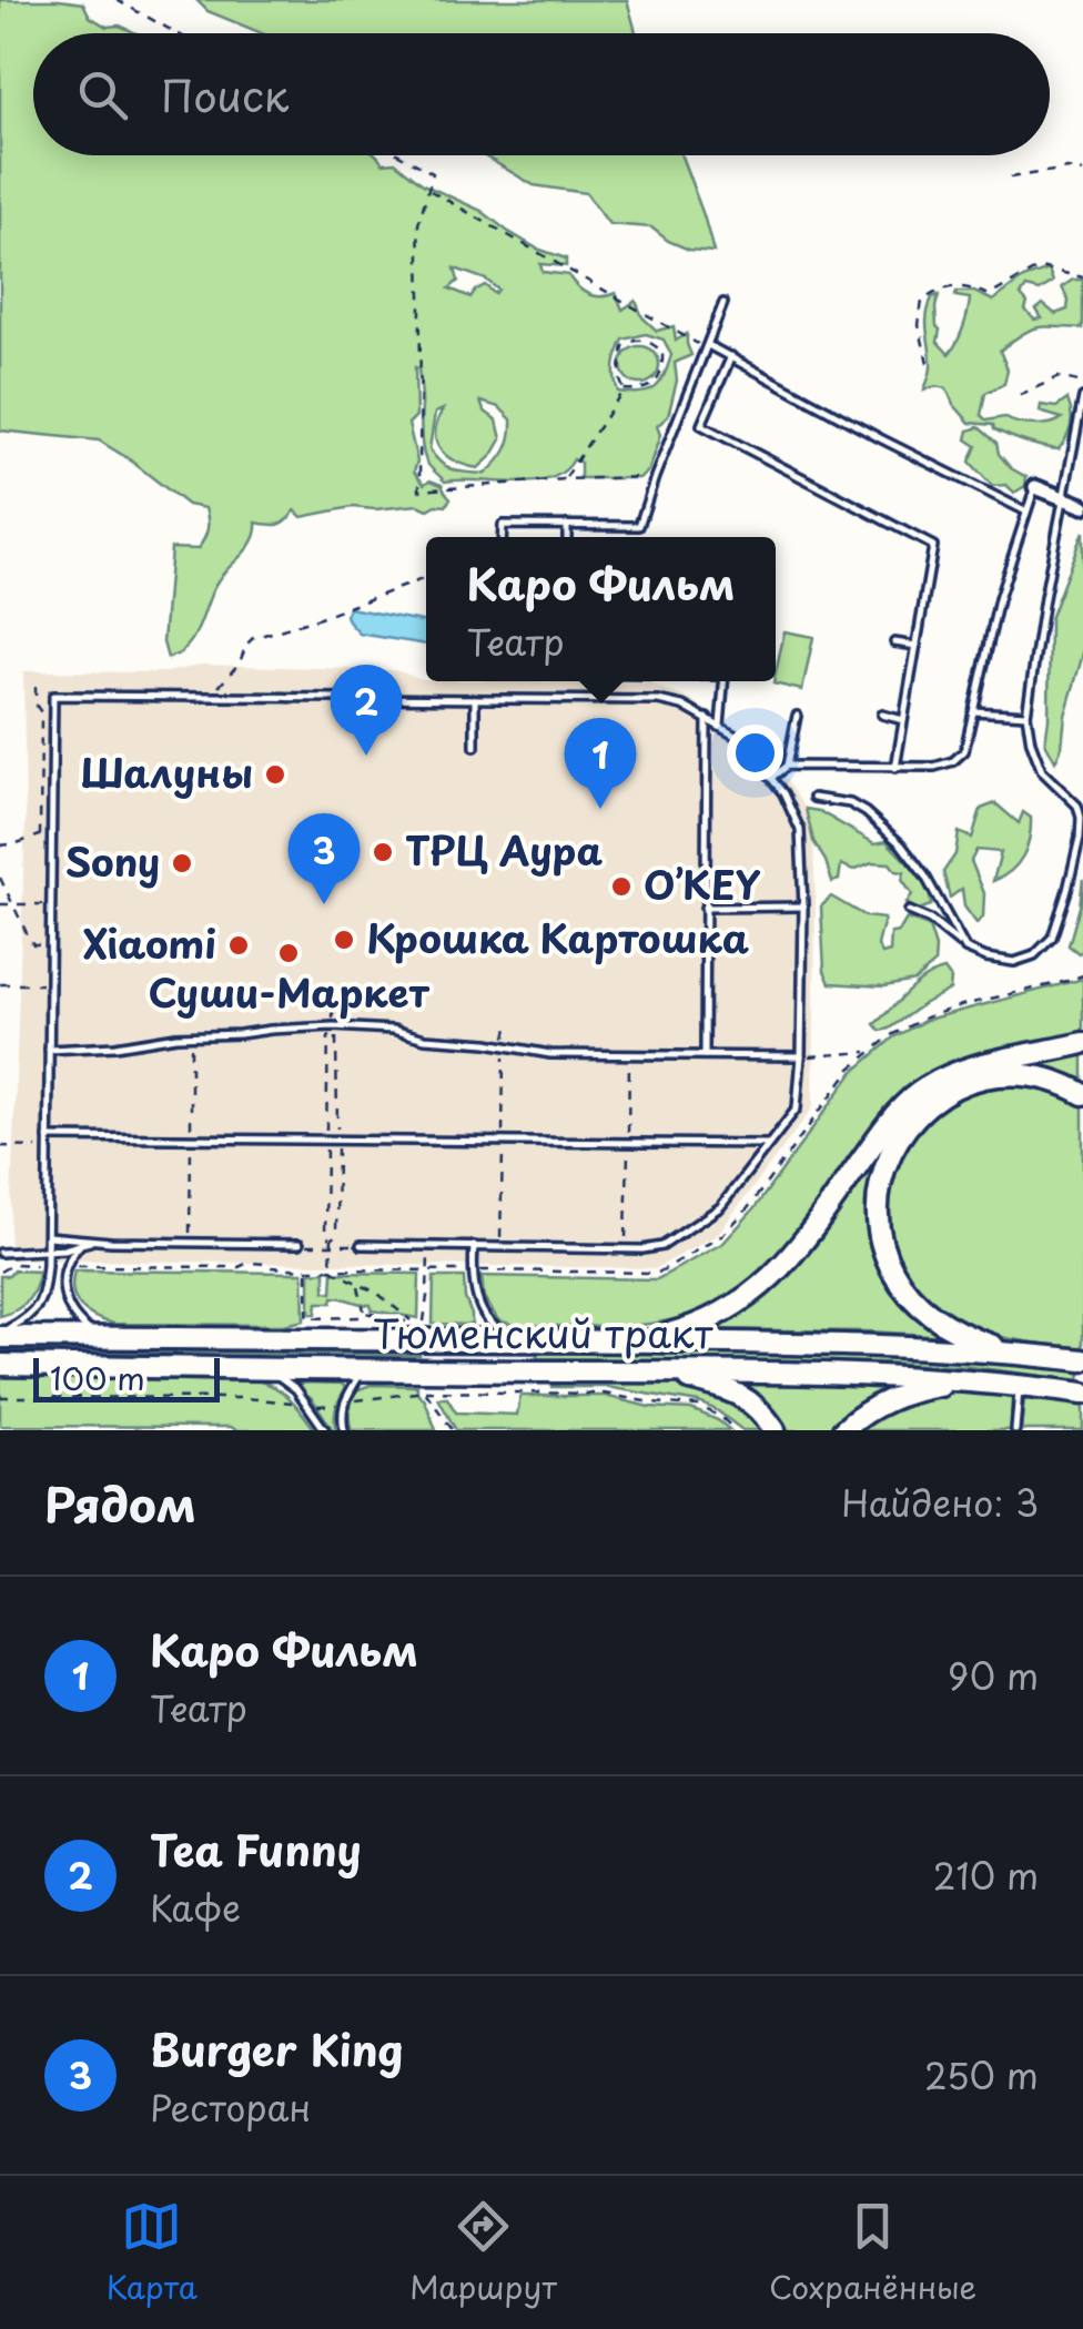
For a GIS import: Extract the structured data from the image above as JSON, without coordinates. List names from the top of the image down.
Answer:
{
  "streets": {
    "main road": ["Тюменский тракт"]
  },
  "places": [
    "Шалуны",
    "ТРЦ Аура",
    "Sony",
    "O’KEY",
    "Крошка Картошка",
    "Xiaomi",
    "Суши-Маркет"
  ],
  "scale_bar": "100 m",
  "page": {
    "search": "Поиск",
    "popup": ["Каро Фильм", "Театр"],
    "pins": ["2", "1", "3"],
    "scale": "100 m",
    "heading": ["Рядом", "Найдено: 3"],
    "list": [
      {
        "mark": "1",
        "name": "Каро Фильм",
        "note": "Театр",
        "value": "90 m"
      },
      {
        "mark": "2",
        "name": "Tea Funny",
        "note": "Кафе",
        "value": "210 m"
      },
      {
        "mark": "3",
        "name": "Burger King",
        "note": "Ресторан",
        "value": "250 m"
      }
    ],
    "nav": ["Карта", "Маршрут", "Сохранённые"]
  }
}
